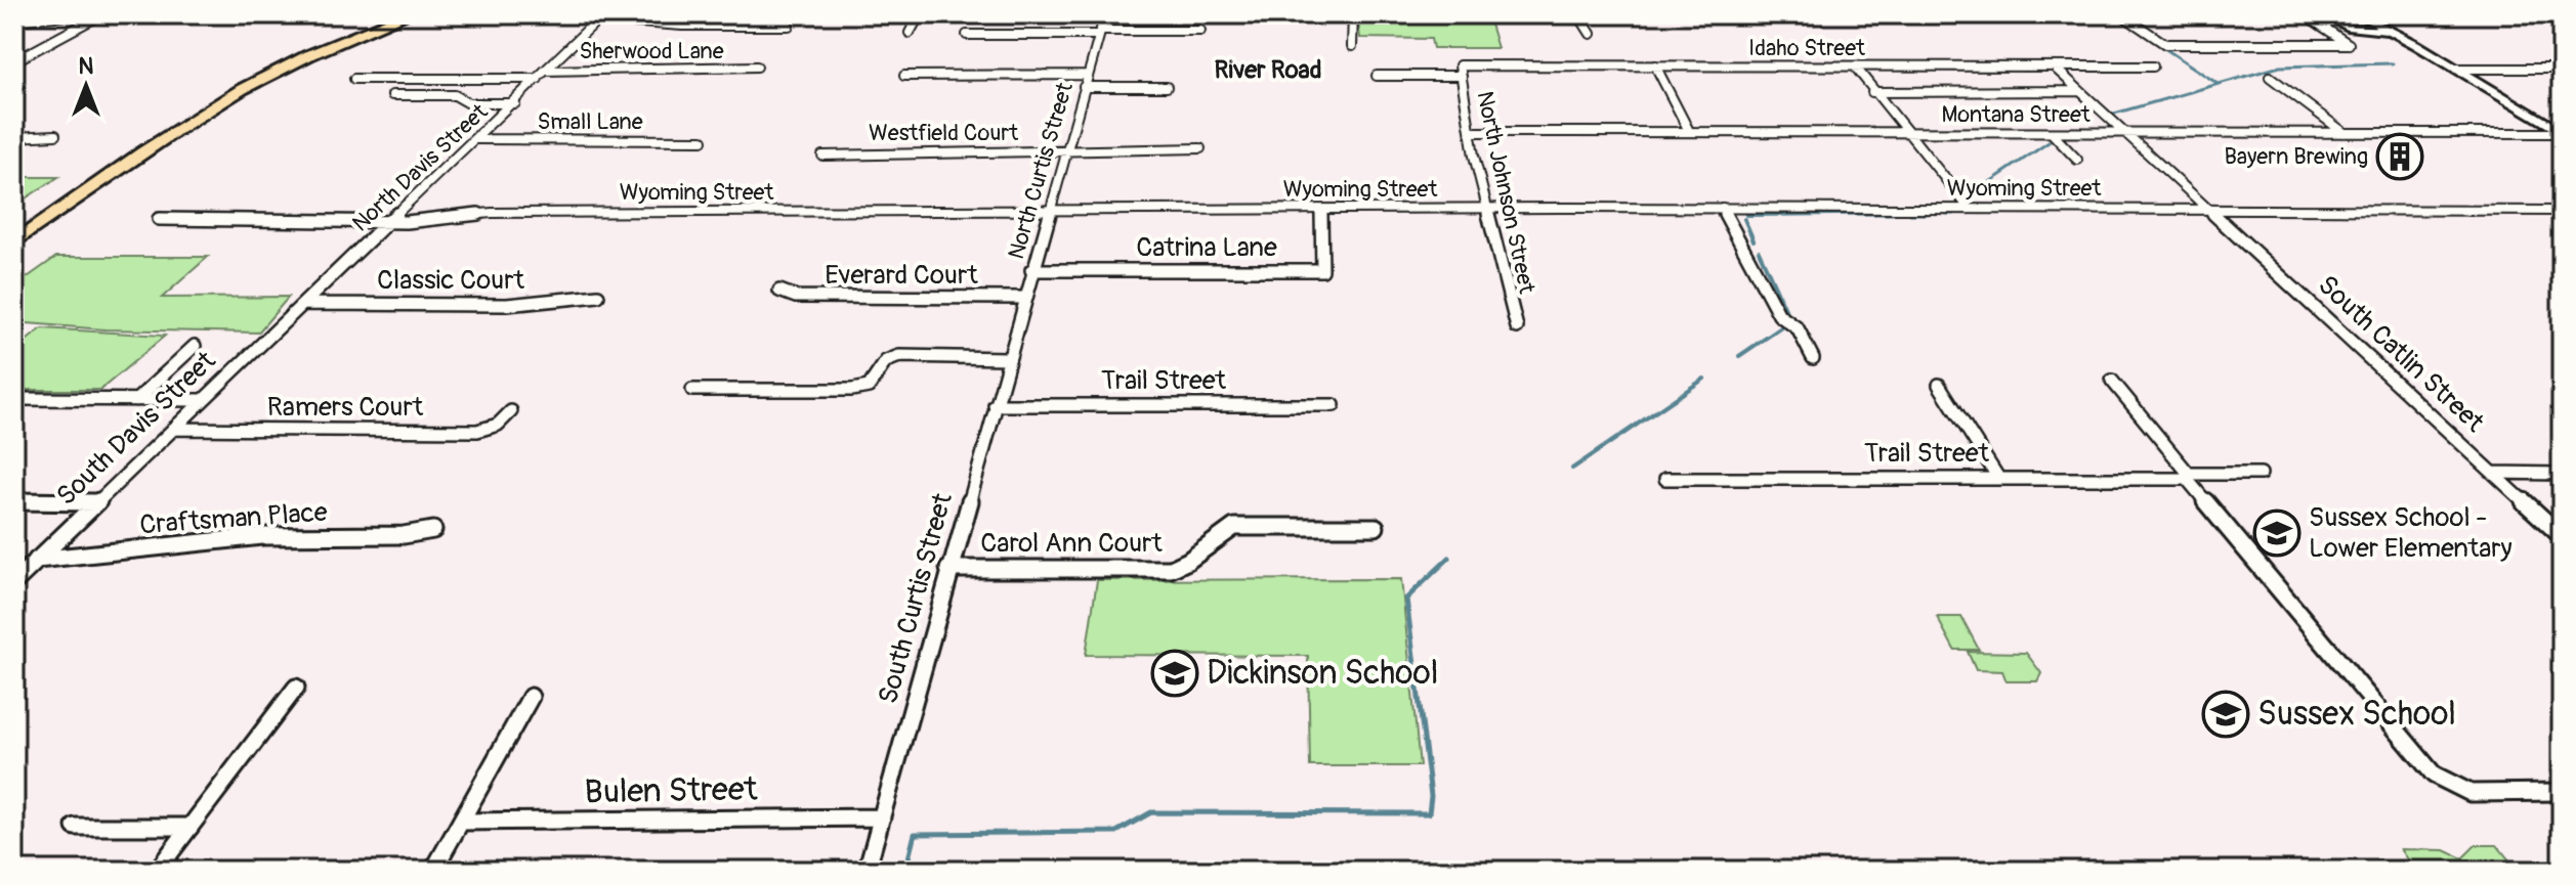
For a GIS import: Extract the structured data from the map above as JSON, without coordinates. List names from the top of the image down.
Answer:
{
  "streets": {
    "street": [
      "Idaho Street",
      "Sherwood Lane",
      "Montana Street",
      "Small Lane",
      "Westfield Court",
      "North Davis Street",
      "North Curtis Street",
      "Wyoming Street",
      "North Johnson Street",
      "Catrina Lane",
      "Everard Court",
      "Classic Court",
      "South Catlin Street",
      "Trail Street",
      "Ramers Court",
      "South Davis Street",
      "Craftsman Place",
      "Carol Ann Court",
      "South Curtis Street",
      "Bulen Street"
    ]
  },
  "crossings": [
    ["Idaho Street", "North Johnson Street"],
    ["Idaho Street", "South Catlin Street"],
    ["Sherwood Lane", "North Davis Street"],
    ["Montana Street", "North Johnson Street"],
    ["Montana Street", "South Catlin Street"],
    ["Small Lane", "North Davis Street"],
    ["Westfield Court", "North Curtis Street"],
    ["North Davis Street", "Wyoming Street"],
    ["North Davis Street", "Classic Court"],
    ["North Davis Street", "South Davis Street"],
    ["North Curtis Street", "Wyoming Street"],
    ["North Curtis Street", "Catrina Lane"],
    ["North Curtis Street", "Everard Court"],
    ["North Curtis Street", "South Curtis Street"],
    ["Wyoming Street", "North Johnson Street"],
    ["Wyoming Street", "Catrina Lane"],
    ["Wyoming Street", "South Catlin Street"],
    ["Trail Street", "South Curtis Street"],
    ["Ramers Court", "South Davis Street"],
    ["South Davis Street", "Craftsman Place"],
    ["Carol Ann Court", "South Curtis Street"],
    ["South Curtis Street", "Bulen Street"]
  ],
  "districts": ["River Road"],
  "places": {
    "building": ["Bayern Brewing"],
    "school or university": ["Sussex School - Lower Elementary", "Dickinson School", "Sussex School"]
  },
  "north": "top"
}
